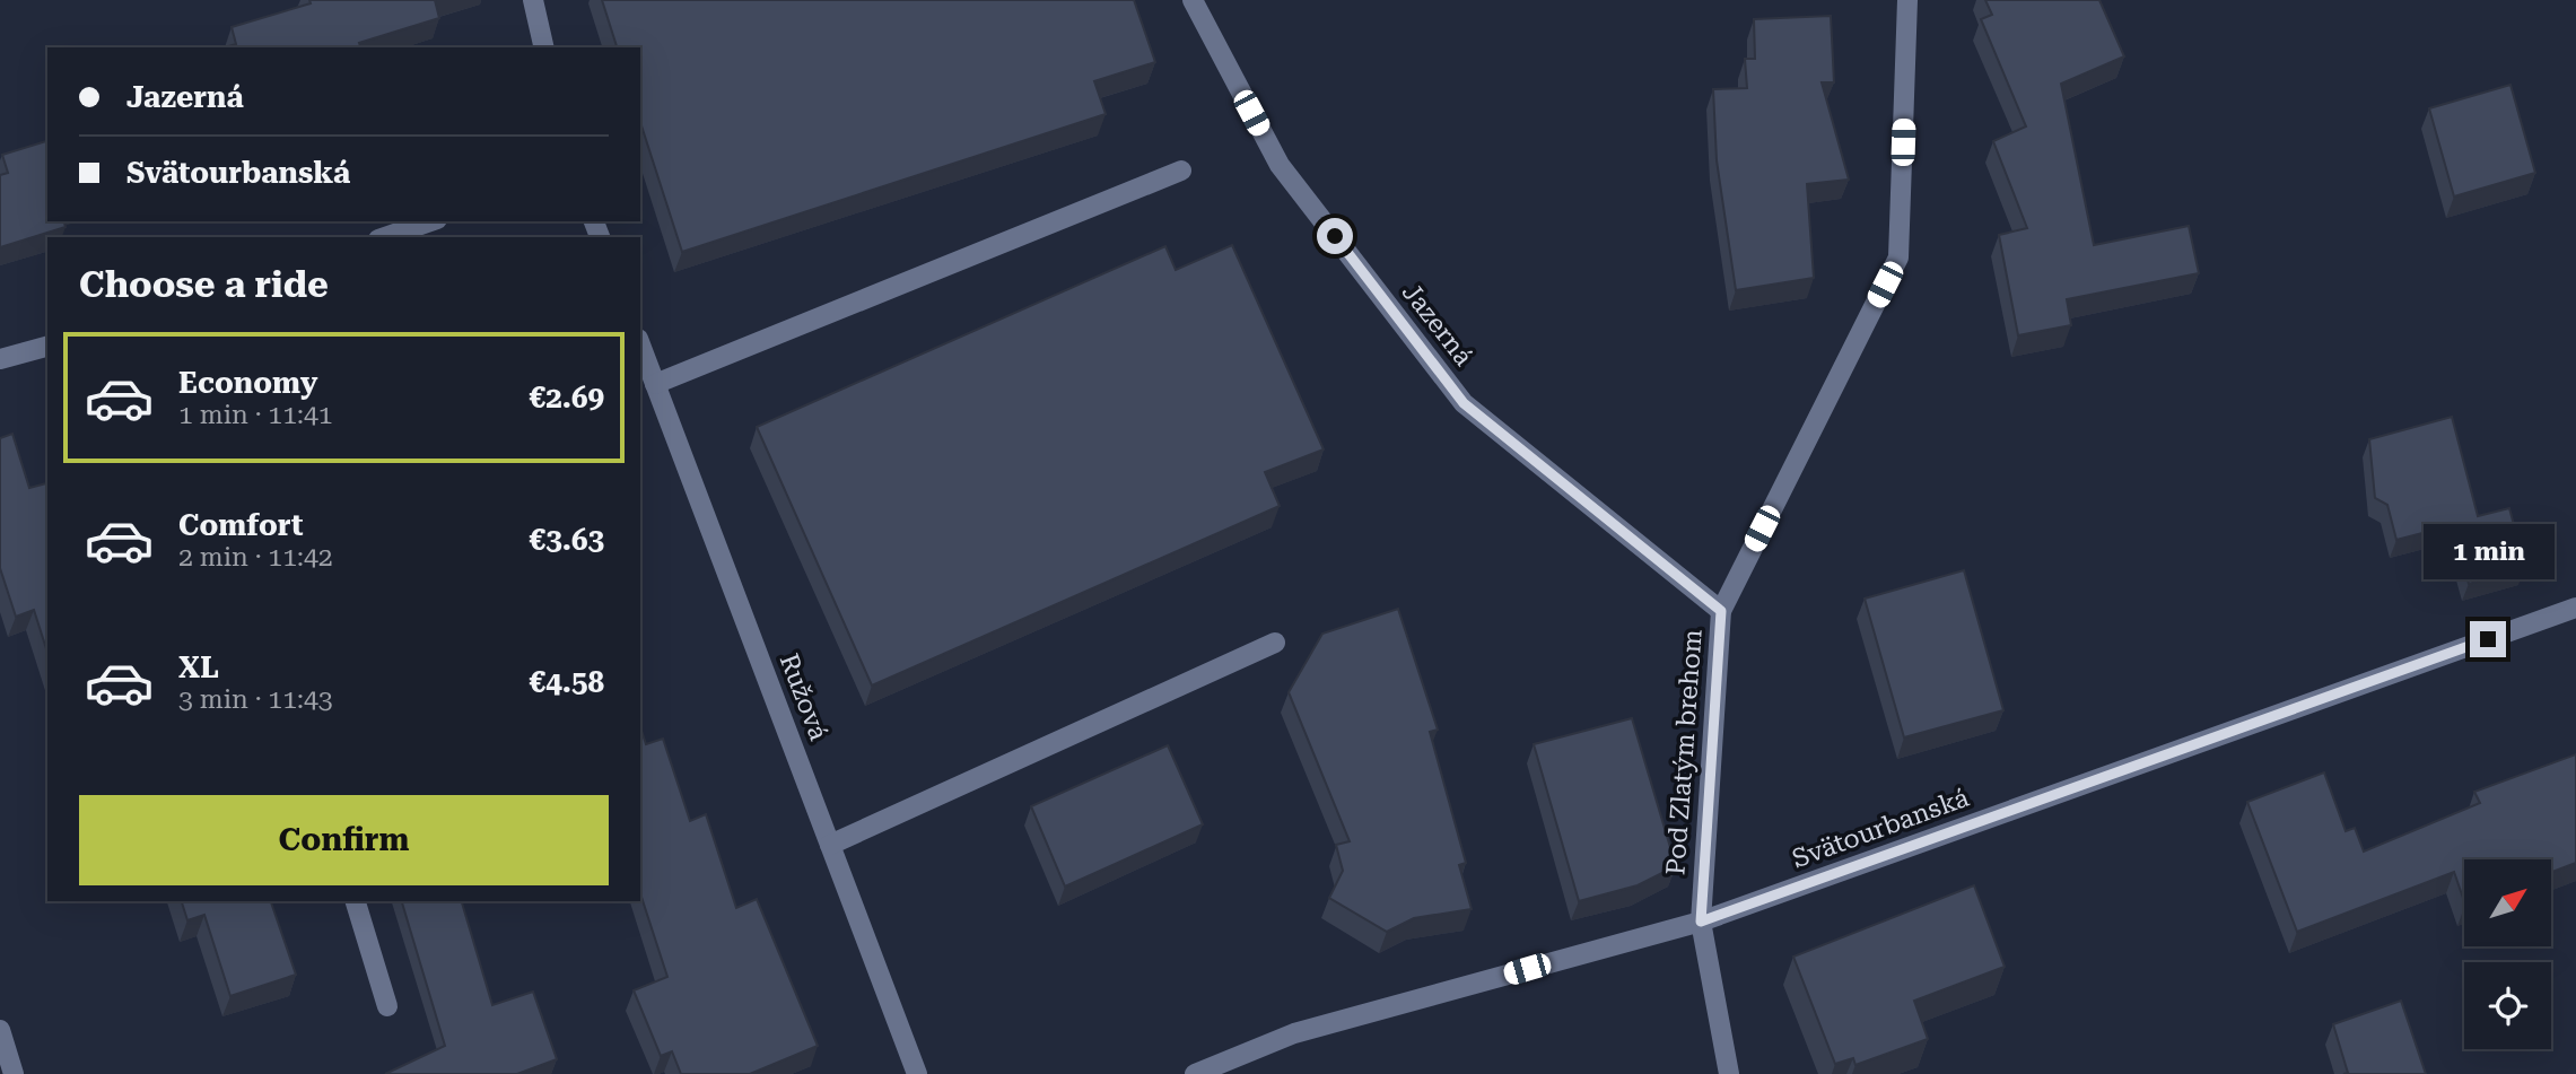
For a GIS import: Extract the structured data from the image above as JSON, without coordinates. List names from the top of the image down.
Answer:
{
  "streets": {
    "street": [
      "Jazerná",
      "Ružová",
      "Pod Zlatým brehom",
      "Svätourbanská"
    ]
  },
  "crossings": [
    ["Jazerná", "Pod Zlatým brehom"],
    ["Pod Zlatým brehom", "Svätourbanská"]
  ],
  "north": "top right",
  "page": {
    "banner": ["Jazerná", "Svätourbanská"],
    "heading": "Choose a ride",
    "list": [
      {
        "name": "Economy",
        "note": "1 min · 11:41",
        "value": "€2.69"
      },
      {
        "name": "Comfort",
        "note": "2 min · 11:42",
        "value": "€3.63"
      },
      {
        "name": "XL",
        "note": "3 min · 11:43",
        "value": "€4.58"
      }
    ],
    "bubble": "1 min",
    "buttons": "Confirm"
  }
}
